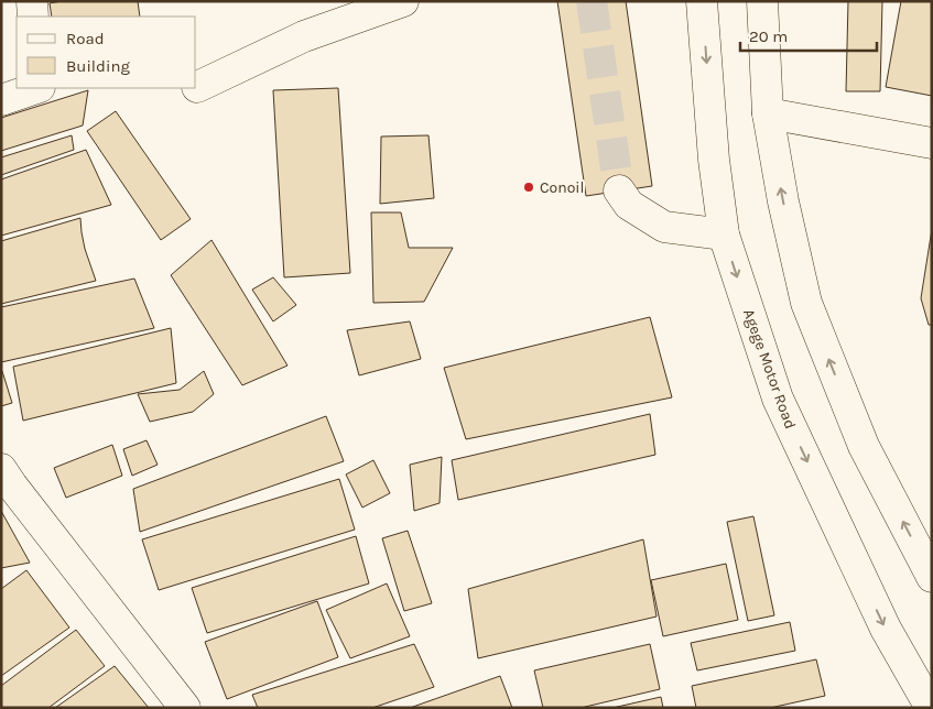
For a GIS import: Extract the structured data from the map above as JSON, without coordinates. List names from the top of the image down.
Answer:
{
  "streets": {
    "main road": ["Agege Motor Road"]
  },
  "places": ["Conoil"],
  "legend": ["Road", "Building"],
  "scale_bar": "20 m"
}
